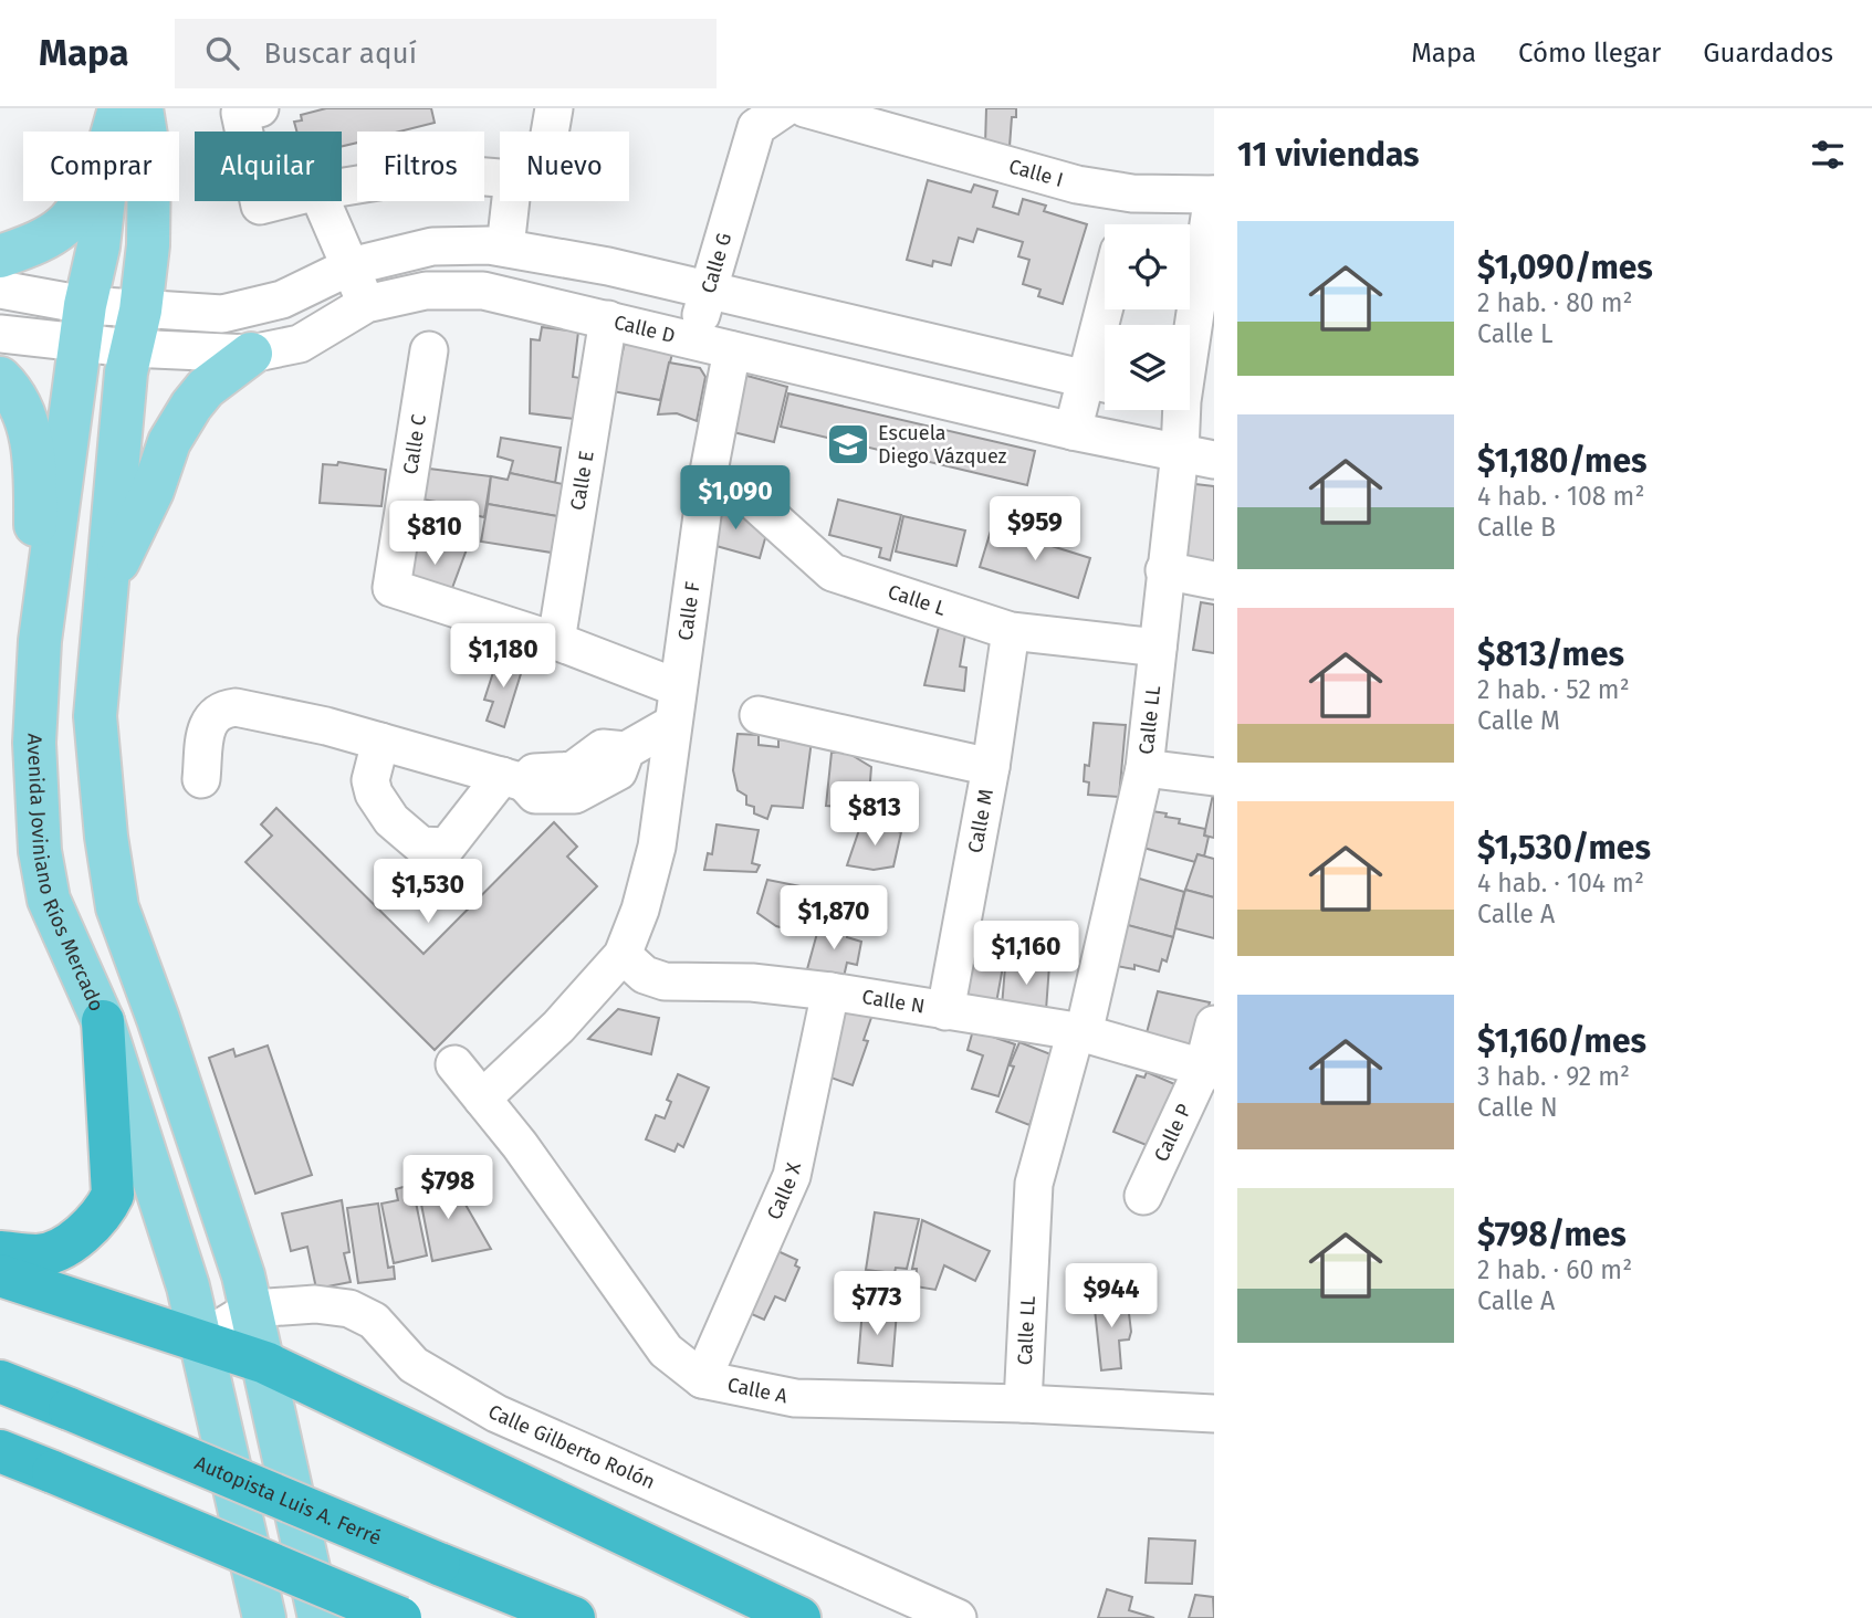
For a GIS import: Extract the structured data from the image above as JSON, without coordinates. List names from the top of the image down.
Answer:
{
  "streets": {
    "highway": ["Autopista Luis A. Ferré"],
    "main road": ["Avenida Joviniano Ríos Mercado"],
    "street": [
      "Calle I",
      "Calle G",
      "Calle D",
      "Calle C",
      "Calle E",
      "Calle L",
      "Calle F",
      "Calle LL",
      "Calle M",
      "Calle N",
      "Calle P",
      "Calle X",
      "Calle A",
      "Calle Gilberto Rolón"
    ]
  },
  "crossings": [
    ["Calle I", "Calle LL"],
    ["Calle G", "Calle D"],
    ["Calle D", "Calle E"],
    ["Calle D", "Calle F"],
    ["Calle D", "Calle LL"],
    ["Calle D", "Avenida Joviniano Ríos Mercado"],
    ["Calle C", "Calle E"],
    ["Calle L", "Calle F"],
    ["Calle L", "Calle LL"],
    ["Calle L", "Calle M"],
    ["Calle F", "Calle N"],
    ["Calle F", "Calle A"],
    ["Calle LL", "Calle N"],
    ["Calle LL", "Calle A"],
    ["Calle M", "Calle N"],
    ["Avenida Joviniano Ríos Mercado", "Calle Gilberto Rolón"],
    ["Calle N", "Calle P"],
    ["Calle N", "Calle X"],
    ["Calle X", "Calle A"]
  ],
  "places": {
    "school or university": ["Escuela Diego Vázquez"]
  },
  "page": {
    "header": "Mapa",
    "search": "Buscar aquí",
    "nav": ["Mapa", "Cómo llegar", "Guardados"],
    "heading": "11 viviendas",
    "chip": [
      "Comprar",
      "Alquilar",
      "Filtros",
      "Nuevo"
    ],
    "list": [
      {
        "name": "$1,090/mes",
        "note": "2 hab. · 80 m² · Calle L"
      },
      {
        "name": "$1,180/mes",
        "note": "4 hab. · 108 m² · Calle B"
      },
      {
        "name": "$813/mes",
        "note": "2 hab. · 52 m² · Calle M"
      },
      {
        "name": "$1,530/mes",
        "note": "4 hab. · 104 m² · Calle A"
      },
      {
        "name": "$1,160/mes",
        "note": "3 hab. · 92 m² · Calle N"
      },
      {
        "name": "$798/mes",
        "note": "2 hab. · 60 m² · Calle A"
      }
    ],
    "price": [
      "$1,090",
      "$959",
      "$810",
      "$1,180",
      "$813",
      "$1,530",
      "$1,870",
      "$1,160",
      "$798",
      "$944",
      "$773"
    ]
  }
}
